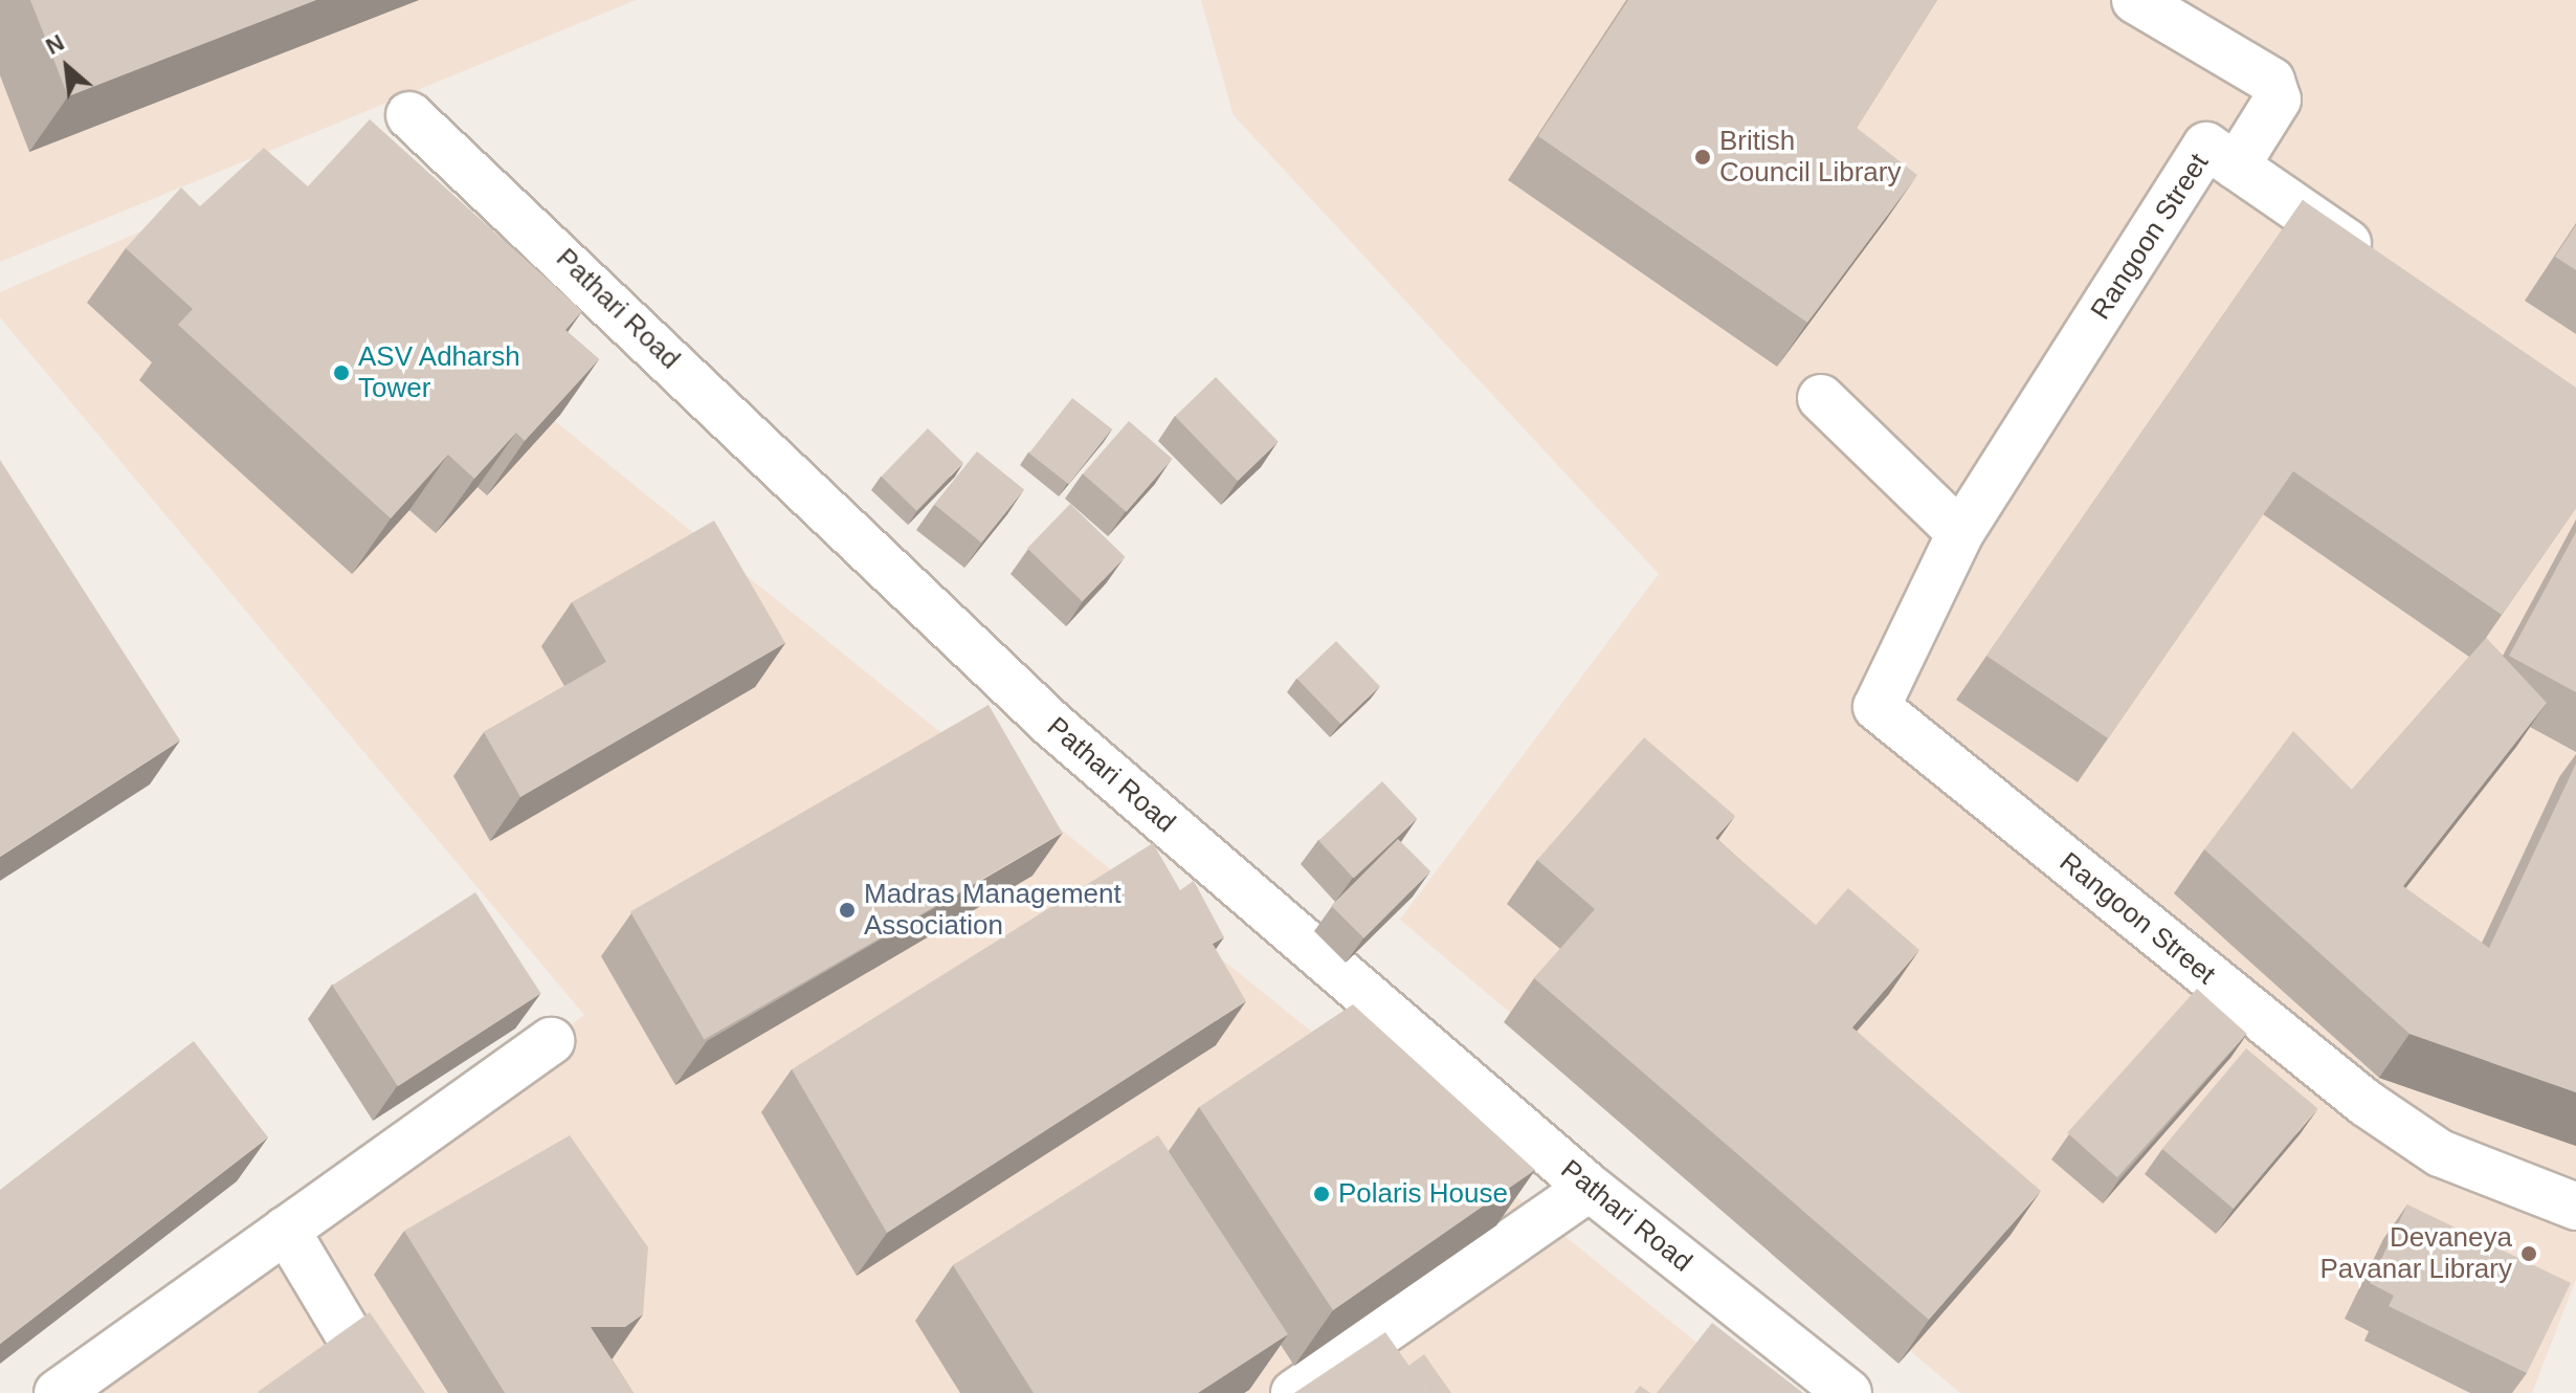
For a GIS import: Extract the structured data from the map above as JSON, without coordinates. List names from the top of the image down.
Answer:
{
  "streets": {
    "street": ["Rangoon Street", "Pathari Road"]
  },
  "places": [
    "British Council Library",
    "ASV Adharsh Tower",
    "Madras Management Association",
    "Polaris House",
    "Devaneya Pavanar Library"
  ],
  "north": "top left"
}
